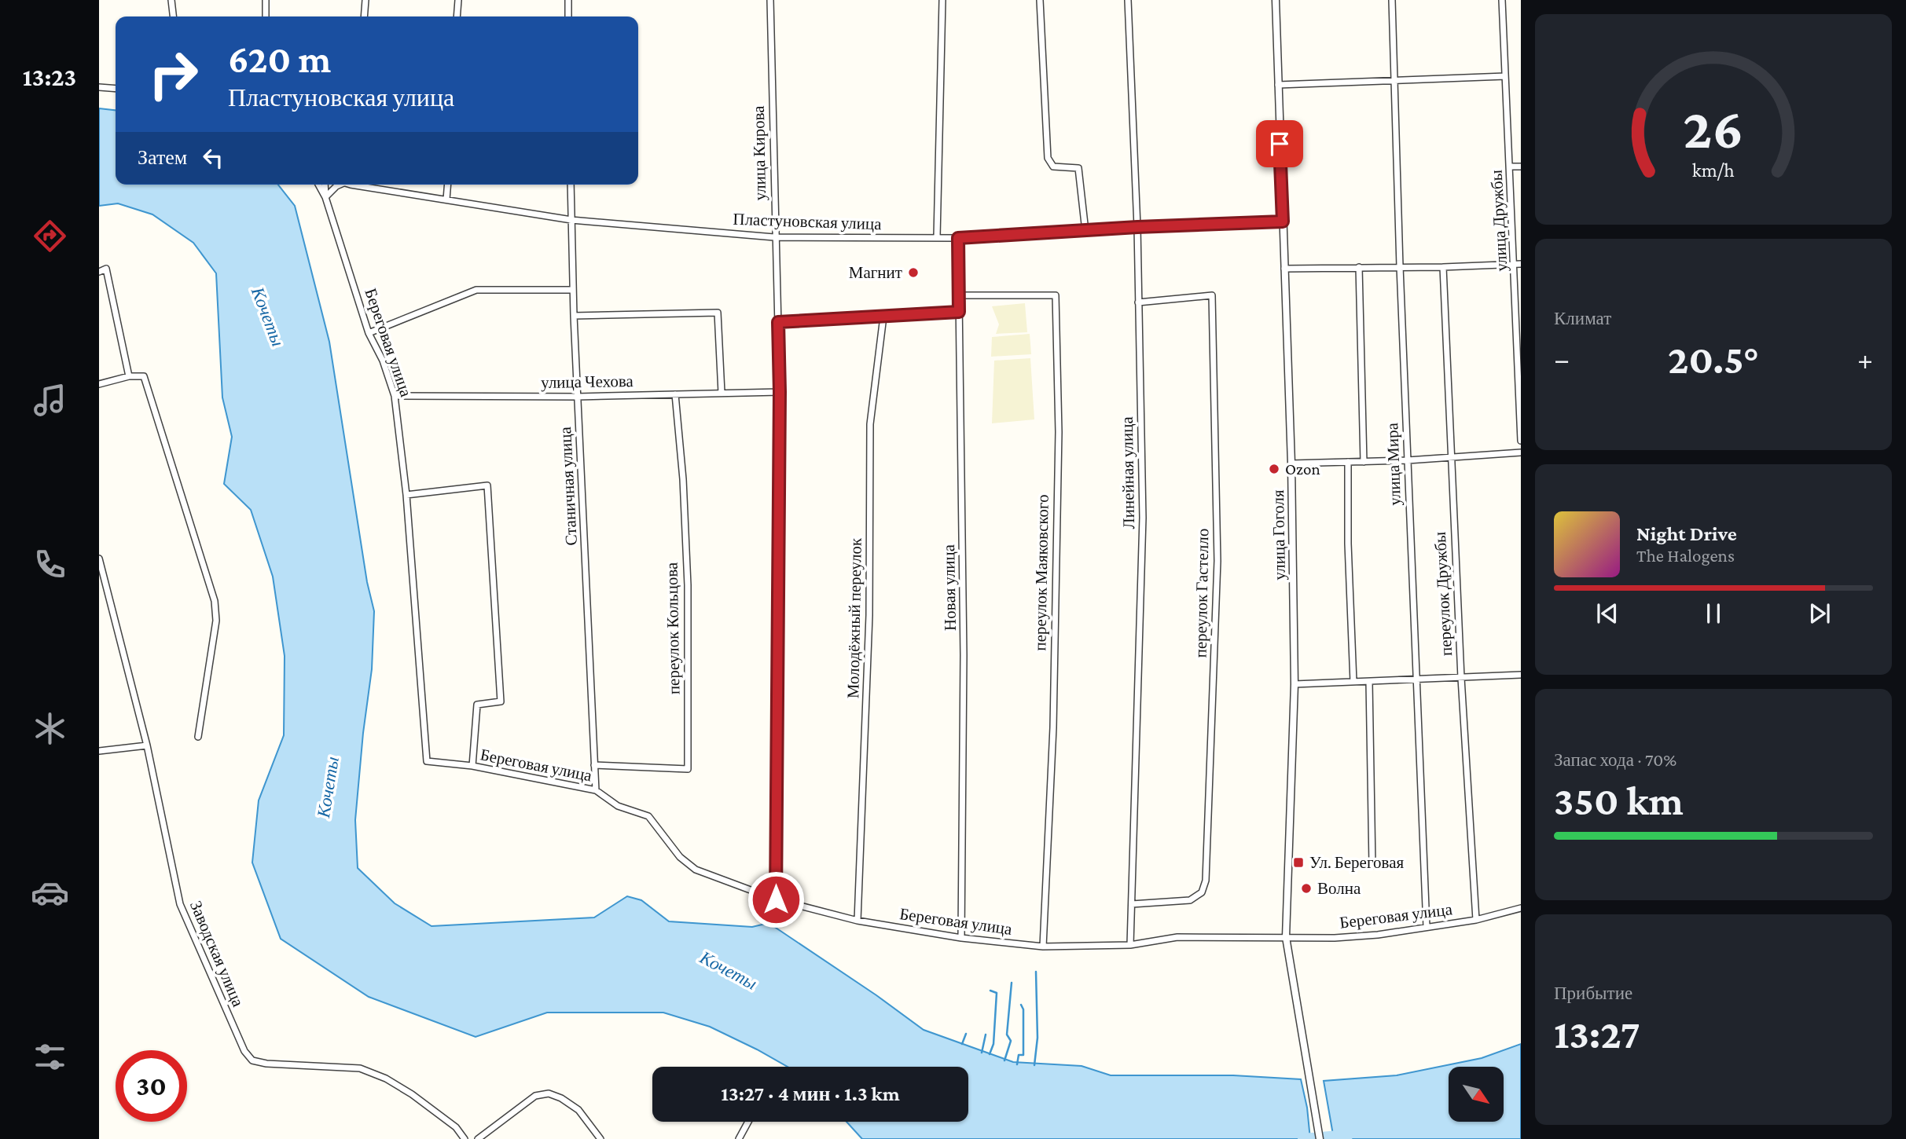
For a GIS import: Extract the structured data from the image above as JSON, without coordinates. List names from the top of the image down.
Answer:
{
  "streets": {
    "street": [
      "улица Кирова",
      "улица Дружбы",
      "Пластуновская улица",
      "Береговая улица",
      "улица Чехова",
      "улица Мира",
      "Линейная улица",
      "Станичная улица",
      "улица Гоголя",
      "переулок Маяковского",
      "Новая улица",
      "переулок Гастелло",
      "переулок Дружбы",
      "Молодёжный переулок",
      "переулок Кольцова",
      "Заводская улица"
    ]
  },
  "crossings": [
    ["улица Кирова", "Пластуновская улица"],
    ["улица Кирова", "Береговая улица"],
    ["улица Кирова", "улица Чехова"],
    ["Пластуновская улица", "Линейная улица"],
    ["Пластуновская улица", "Станичная улица"],
    ["Пластуновская улица", "улица Гоголя"],
    ["Пластуновская улица", "Новая улица"],
    ["Береговая улица", "улица Чехова"],
    ["Береговая улица", "улица Мира"],
    ["Береговая улица", "Линейная улица"],
    ["Береговая улица", "Станичная улица"],
    ["Береговая улица", "улица Гоголя"],
    ["Береговая улица", "переулок Маяковского"],
    ["Береговая улица", "Новая улица"],
    ["Береговая улица", "переулок Дружбы"],
    ["Береговая улица", "Молодёжный переулок"],
    ["улица Чехова", "Станичная улица"],
    ["улица Чехова", "переулок Кольцова"],
    ["Линейная улица", "переулок Гастелло"],
    ["Станичная улица", "переулок Кольцова"],
    ["переулок Маяковского", "Новая улица"]
  ],
  "water": ["Кочеты"],
  "places": {
    "other": ["Магнит", "Ozon", "Волна"],
    "transit": ["Ул. Береговая"]
  },
  "north": "bottom right",
  "page": {
    "tabs": "13:23",
    "turn": ["620 m", "Пластуновская улица"],
    "then": "Затем",
    "tile": [
      "Климат",
      ["Запас хода · 70%", "350 km"],
      ["Прибытие", "13:27"]
    ],
    "heat": ["−", "20.5°", "+"],
    "song": ["Night Drive", "The Halogens"],
    "limit": "30",
    "trip": "13:27 · 4 мин · 1.3 km",
    "gauge": ["26", "km/h"]
  }
}
